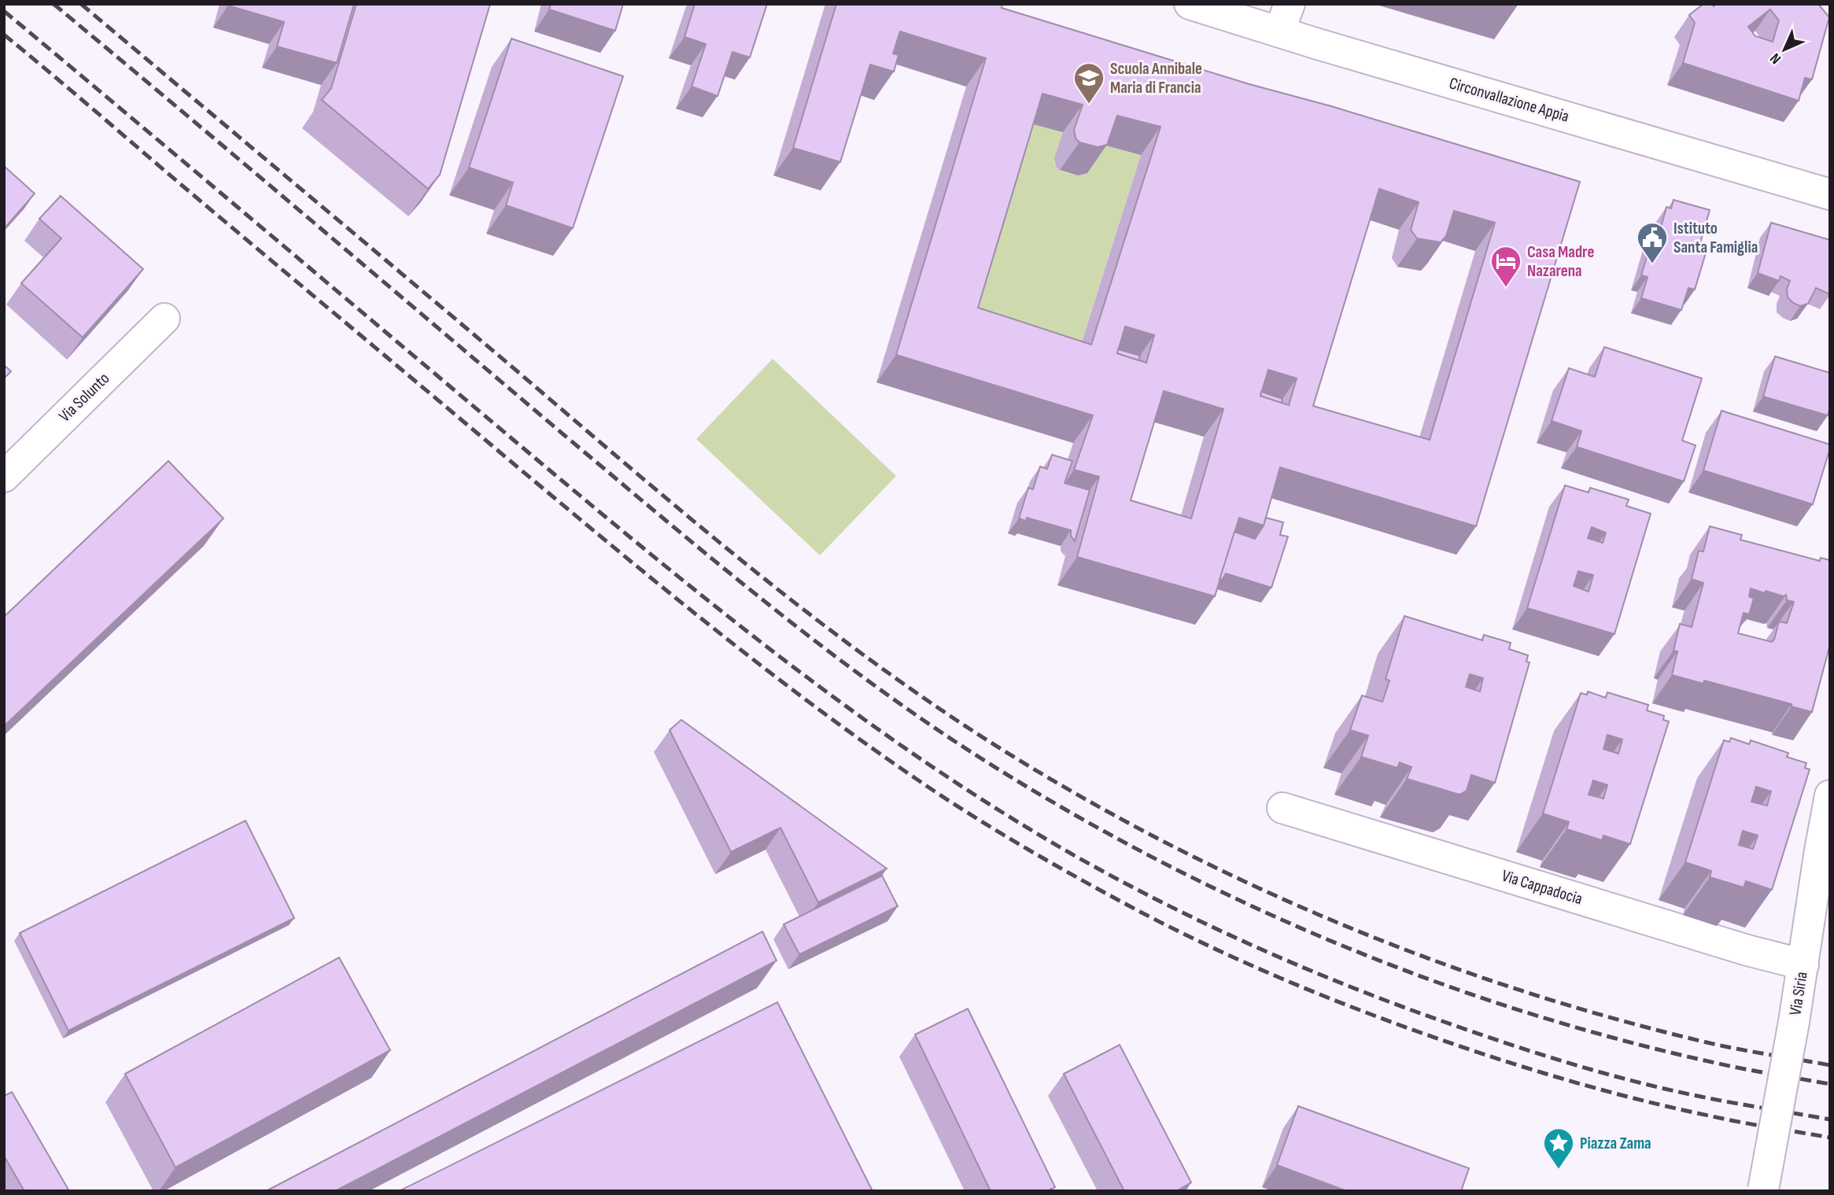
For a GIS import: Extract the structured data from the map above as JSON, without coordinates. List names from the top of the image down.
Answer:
{
  "streets": {
    "street": [
      "Circonvallazione Appia",
      "Via Solunto",
      "Via Cappadocia",
      "Via Siria"
    ]
  },
  "crossings": [
    ["Via Cappadocia", "Via Siria"]
  ],
  "places": {
    "school or university": ["Scuola Annibale Maria di Francia"],
    "public building": ["Istituto Santa Famiglia"],
    "hotel": ["Casa Madre Nazarena"],
    "place": ["Piazza Zama"]
  },
  "north": "bottom left"
}
